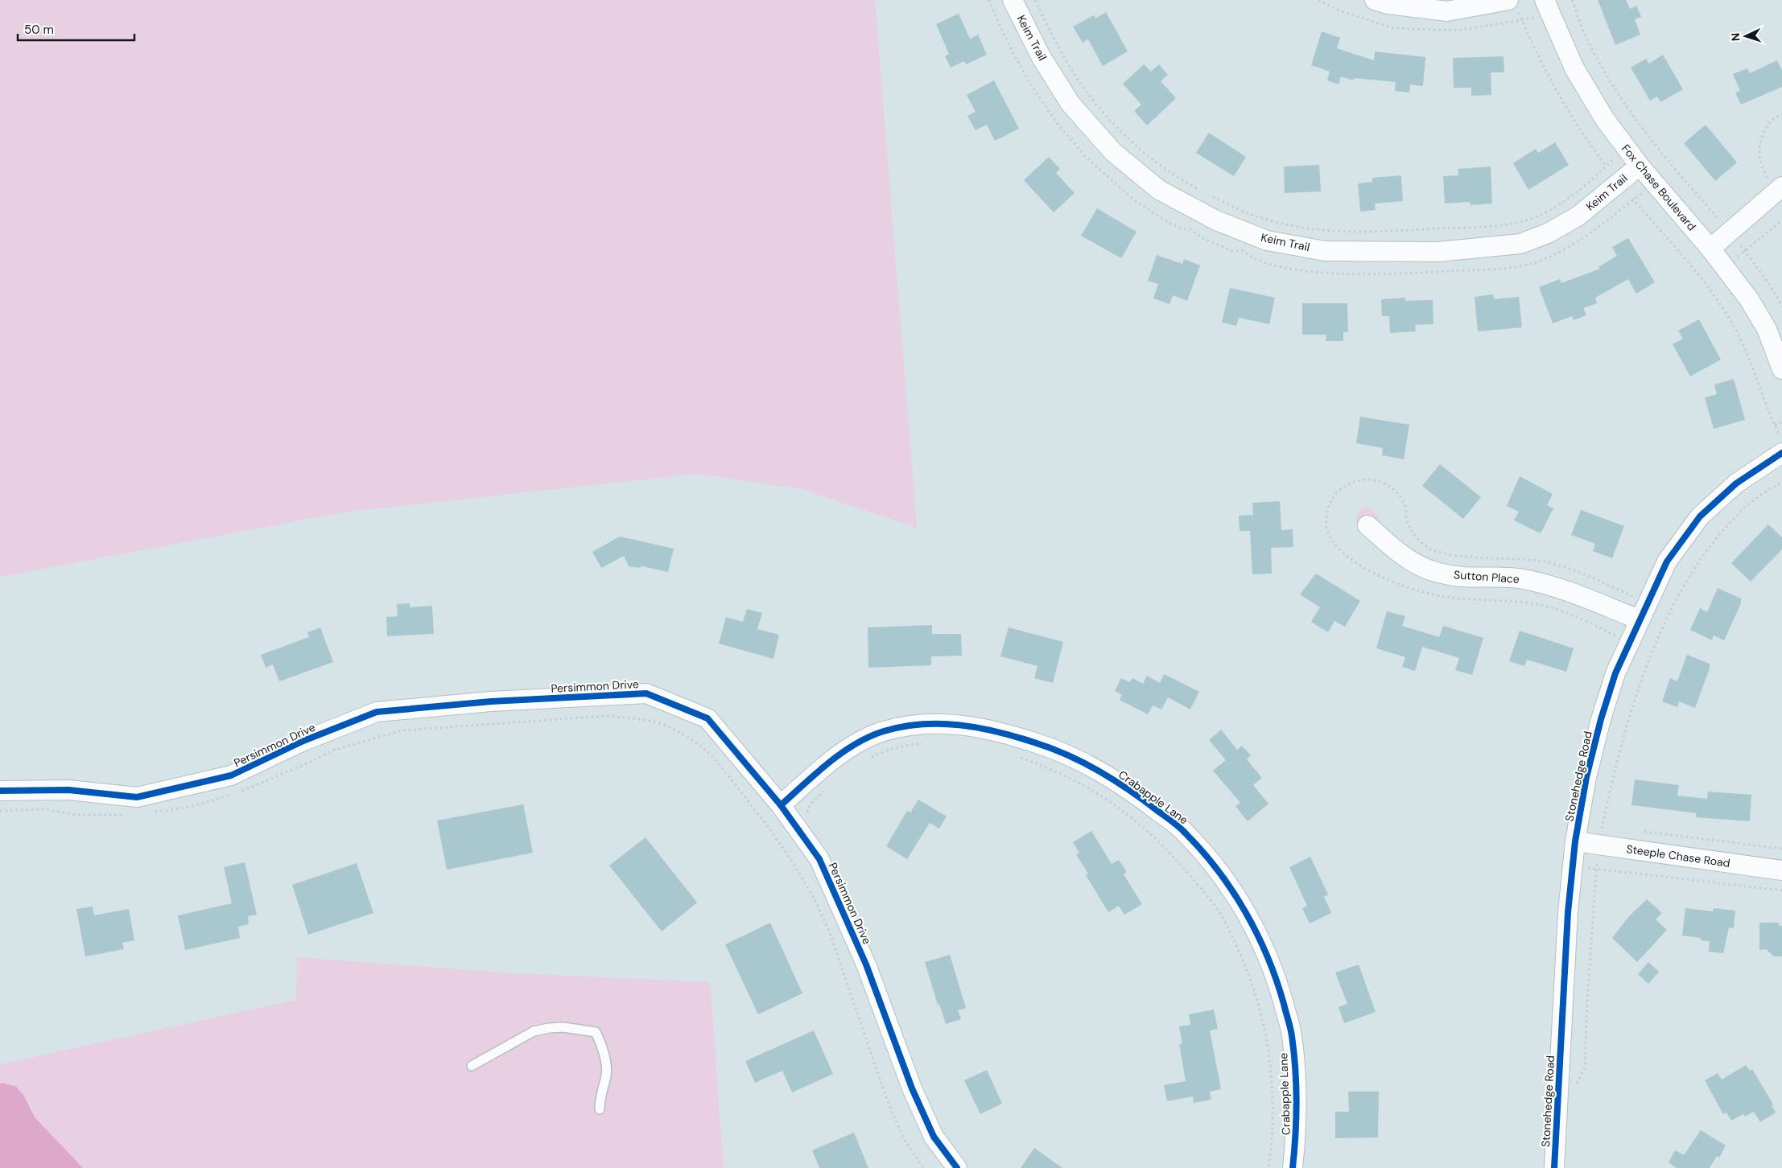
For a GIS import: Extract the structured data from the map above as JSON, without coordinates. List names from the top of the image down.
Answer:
{
  "streets": {
    "street": [
      "Keim Trail",
      "Fox Chase Boulevard",
      "Sutton Place",
      "Persimmon Drive",
      "Stonehedge Road",
      "Crabapple Lane",
      "Steeple Chase Road"
    ]
  },
  "crossings": [
    ["Keim Trail", "Fox Chase Boulevard"],
    ["Sutton Place", "Stonehedge Road"],
    ["Persimmon Drive", "Crabapple Lane"],
    ["Stonehedge Road", "Steeple Chase Road"]
  ],
  "scale_bar": "50 m",
  "north": "left"
}
